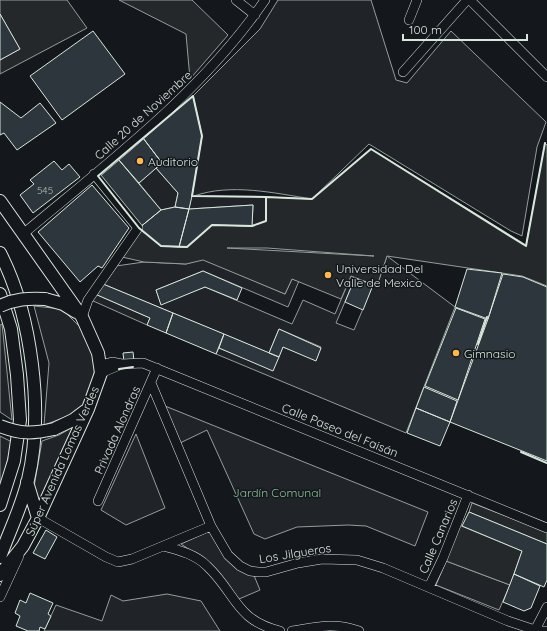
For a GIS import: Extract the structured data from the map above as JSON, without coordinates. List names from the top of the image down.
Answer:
{
  "streets": {
    "main road": ["Súper Avenida Lomas Verdes"],
    "street": [
      "Calle 20 de Noviembre",
      "Privada Alondras",
      "Calle Paseo del Faisán",
      "Calle Canarios",
      "Los Jilgueros"
    ]
  },
  "crossings": [
    ["Privada Alondras", "Calle Paseo del Faisán"],
    ["Privada Alondras", "Los Jilgueros"],
    ["Calle Paseo del Faisán", "Súper Avenida Lomas Verdes"],
    ["Calle Paseo del Faisán", "Calle Canarios"],
    ["Calle Canarios", "Los Jilgueros"]
  ],
  "parks": ["Jardín Comunal"],
  "places": ["Auditorio", "Universidad Del Valle de Mexico", "Gimnasio"],
  "house_numbers": ["545"],
  "scale_bar": "100 m"
}
